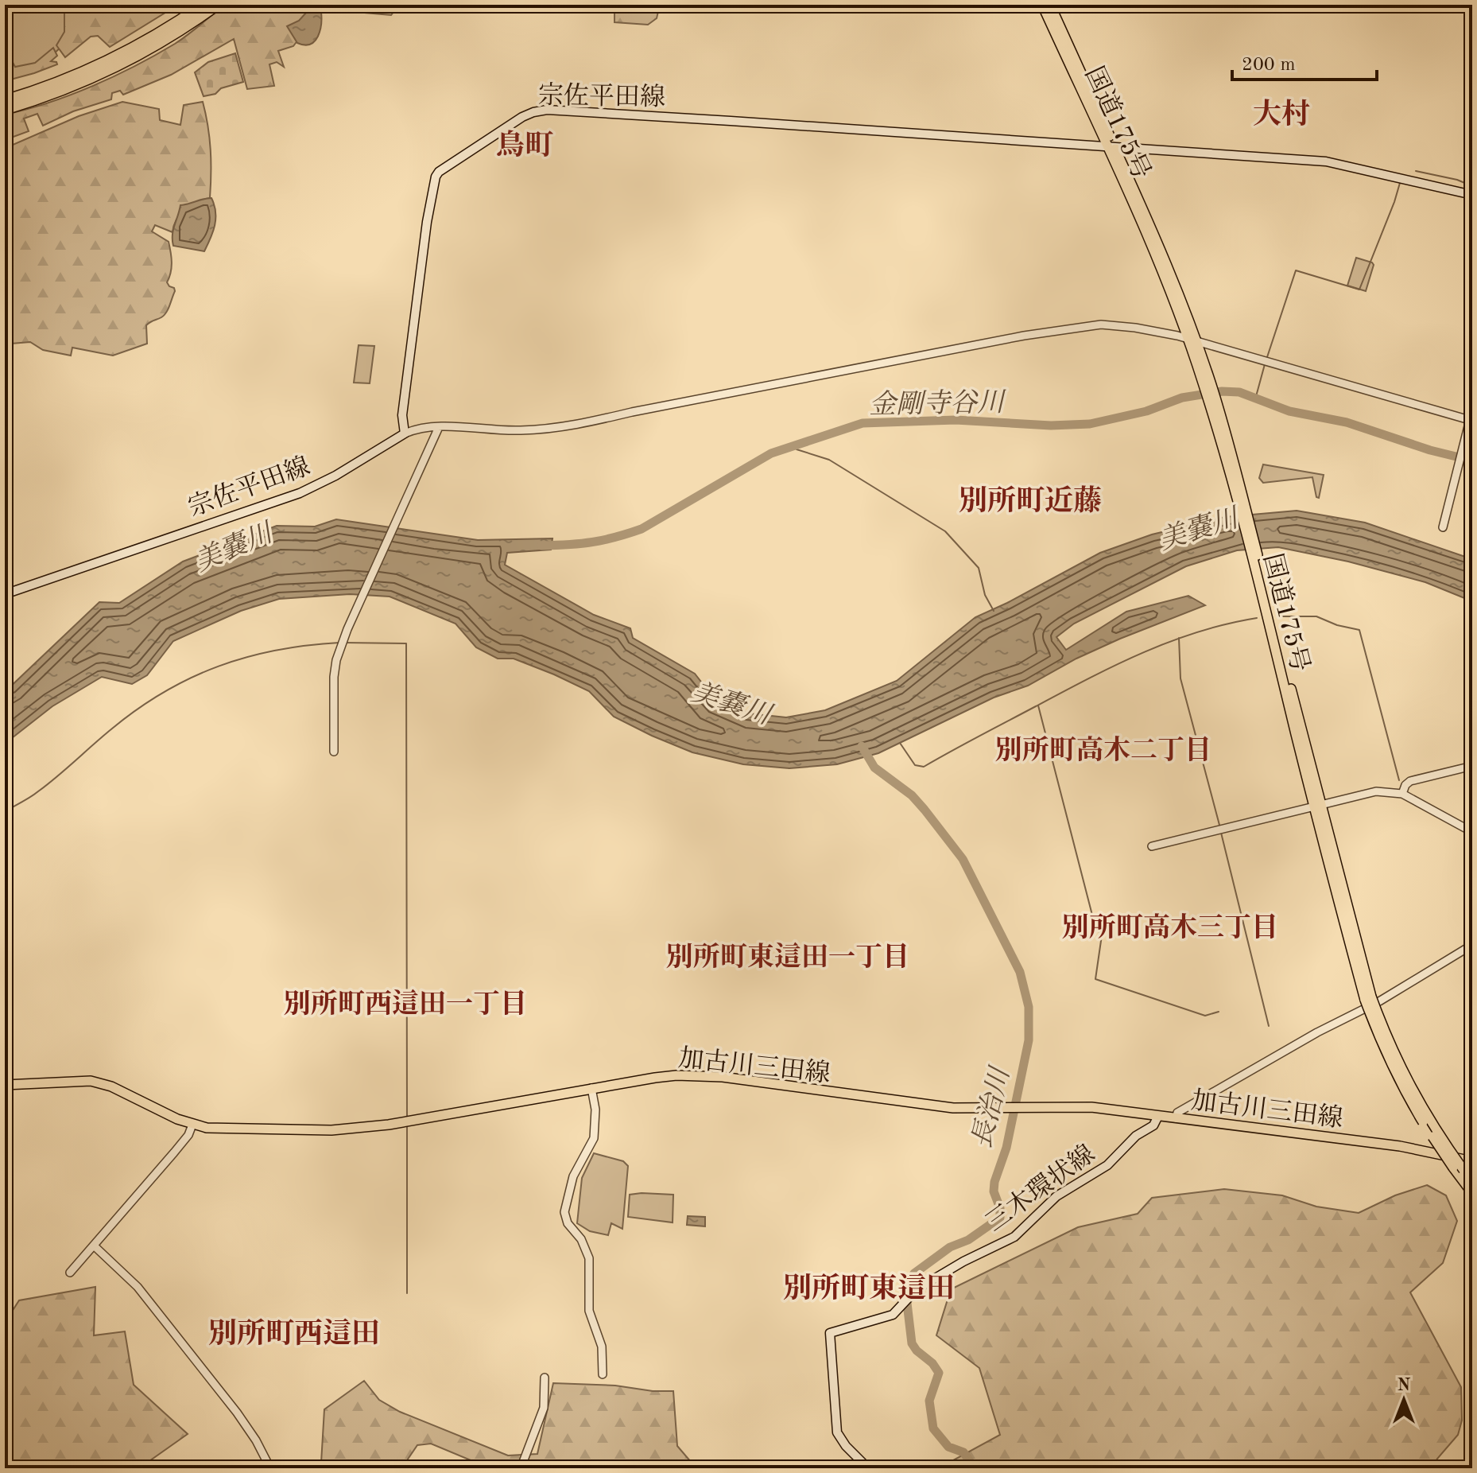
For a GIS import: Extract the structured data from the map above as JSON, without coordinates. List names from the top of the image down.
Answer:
{
  "streets": {
    "main road": [
      "宗佐平田線",
      "国道175号",
      "加古川三田線",
      "三木環状線"
    ]
  },
  "crossings": [
    ["宗佐平田線", "国道175号"],
    ["加古川三田線", "三木環状線"]
  ],
  "districts": [
    "大村",
    "鳥町",
    "別所町近藤",
    "別所町高木二丁目",
    "別所町高木三丁目",
    "別所町東這田一丁目",
    "別所町西這田一丁目",
    "別所町東這田",
    "別所町西這田"
  ],
  "water": ["金剛寺谷川", "美嚢川", "長治川"],
  "scale_bar": "200 m",
  "north": "top"
}
